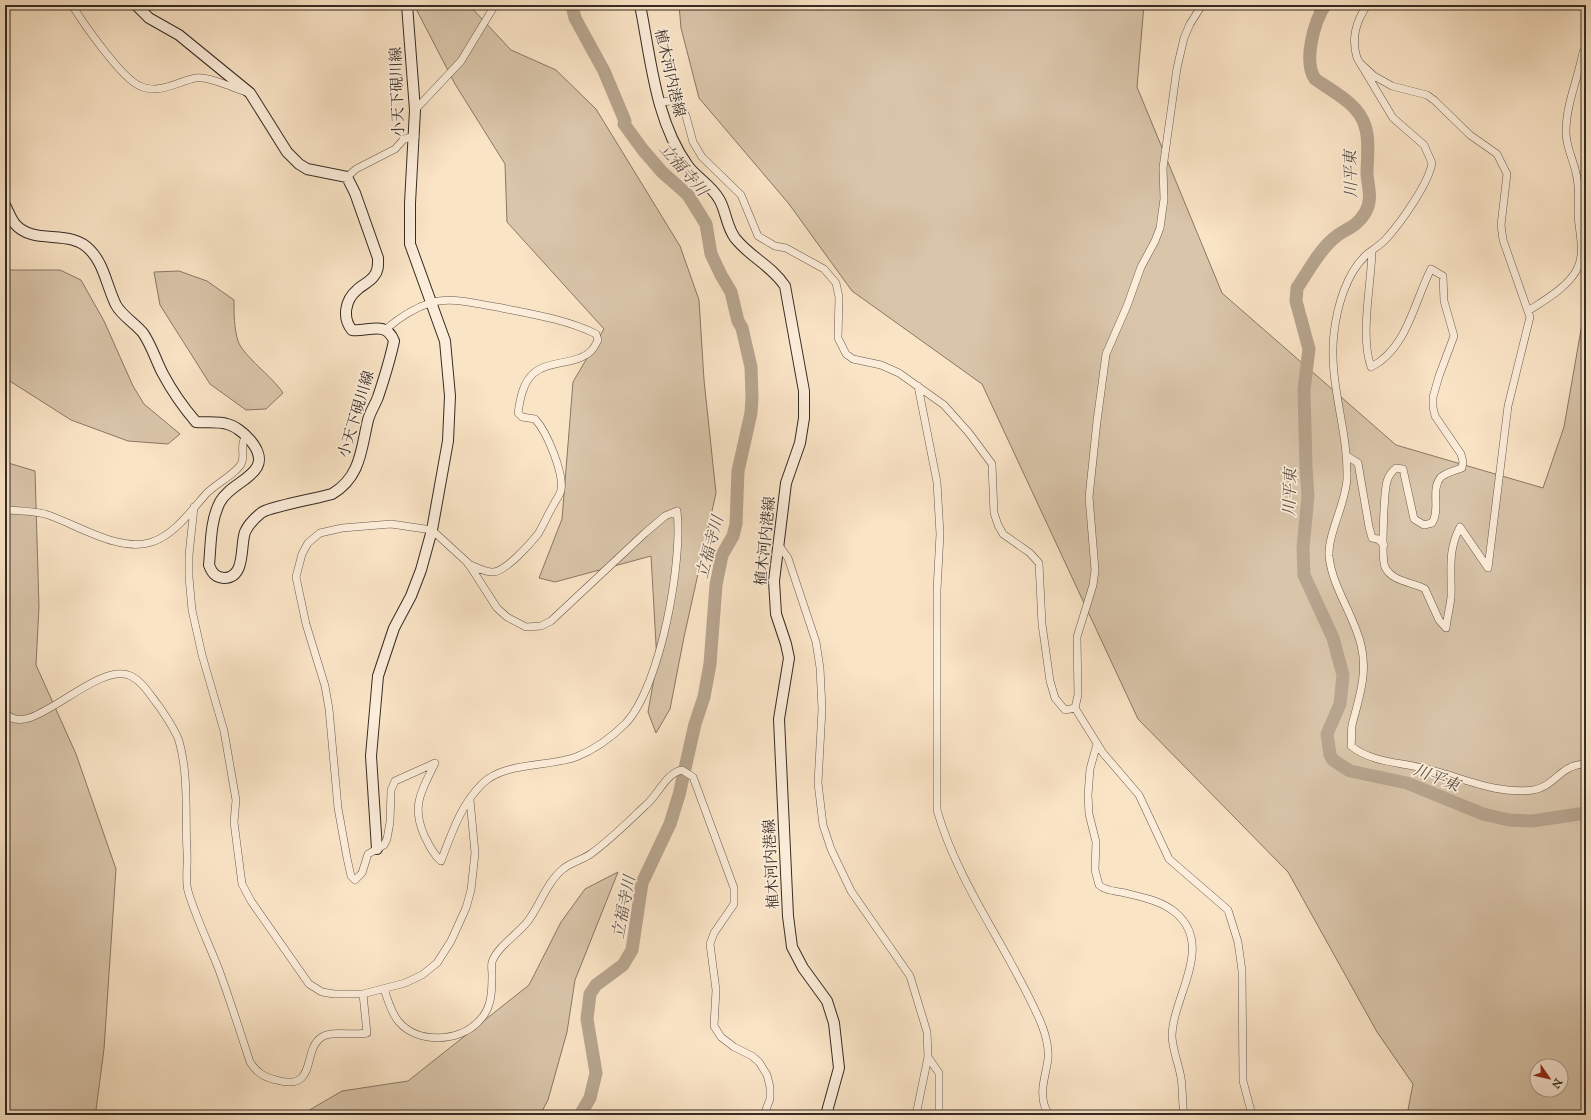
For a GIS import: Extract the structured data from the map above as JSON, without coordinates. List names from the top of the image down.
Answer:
{
  "streets": {
    "main road": ["植木河内港線", "小天下硯川線"]
  },
  "water": ["立福寺川", "川平東"],
  "north": "bottom right"
}
